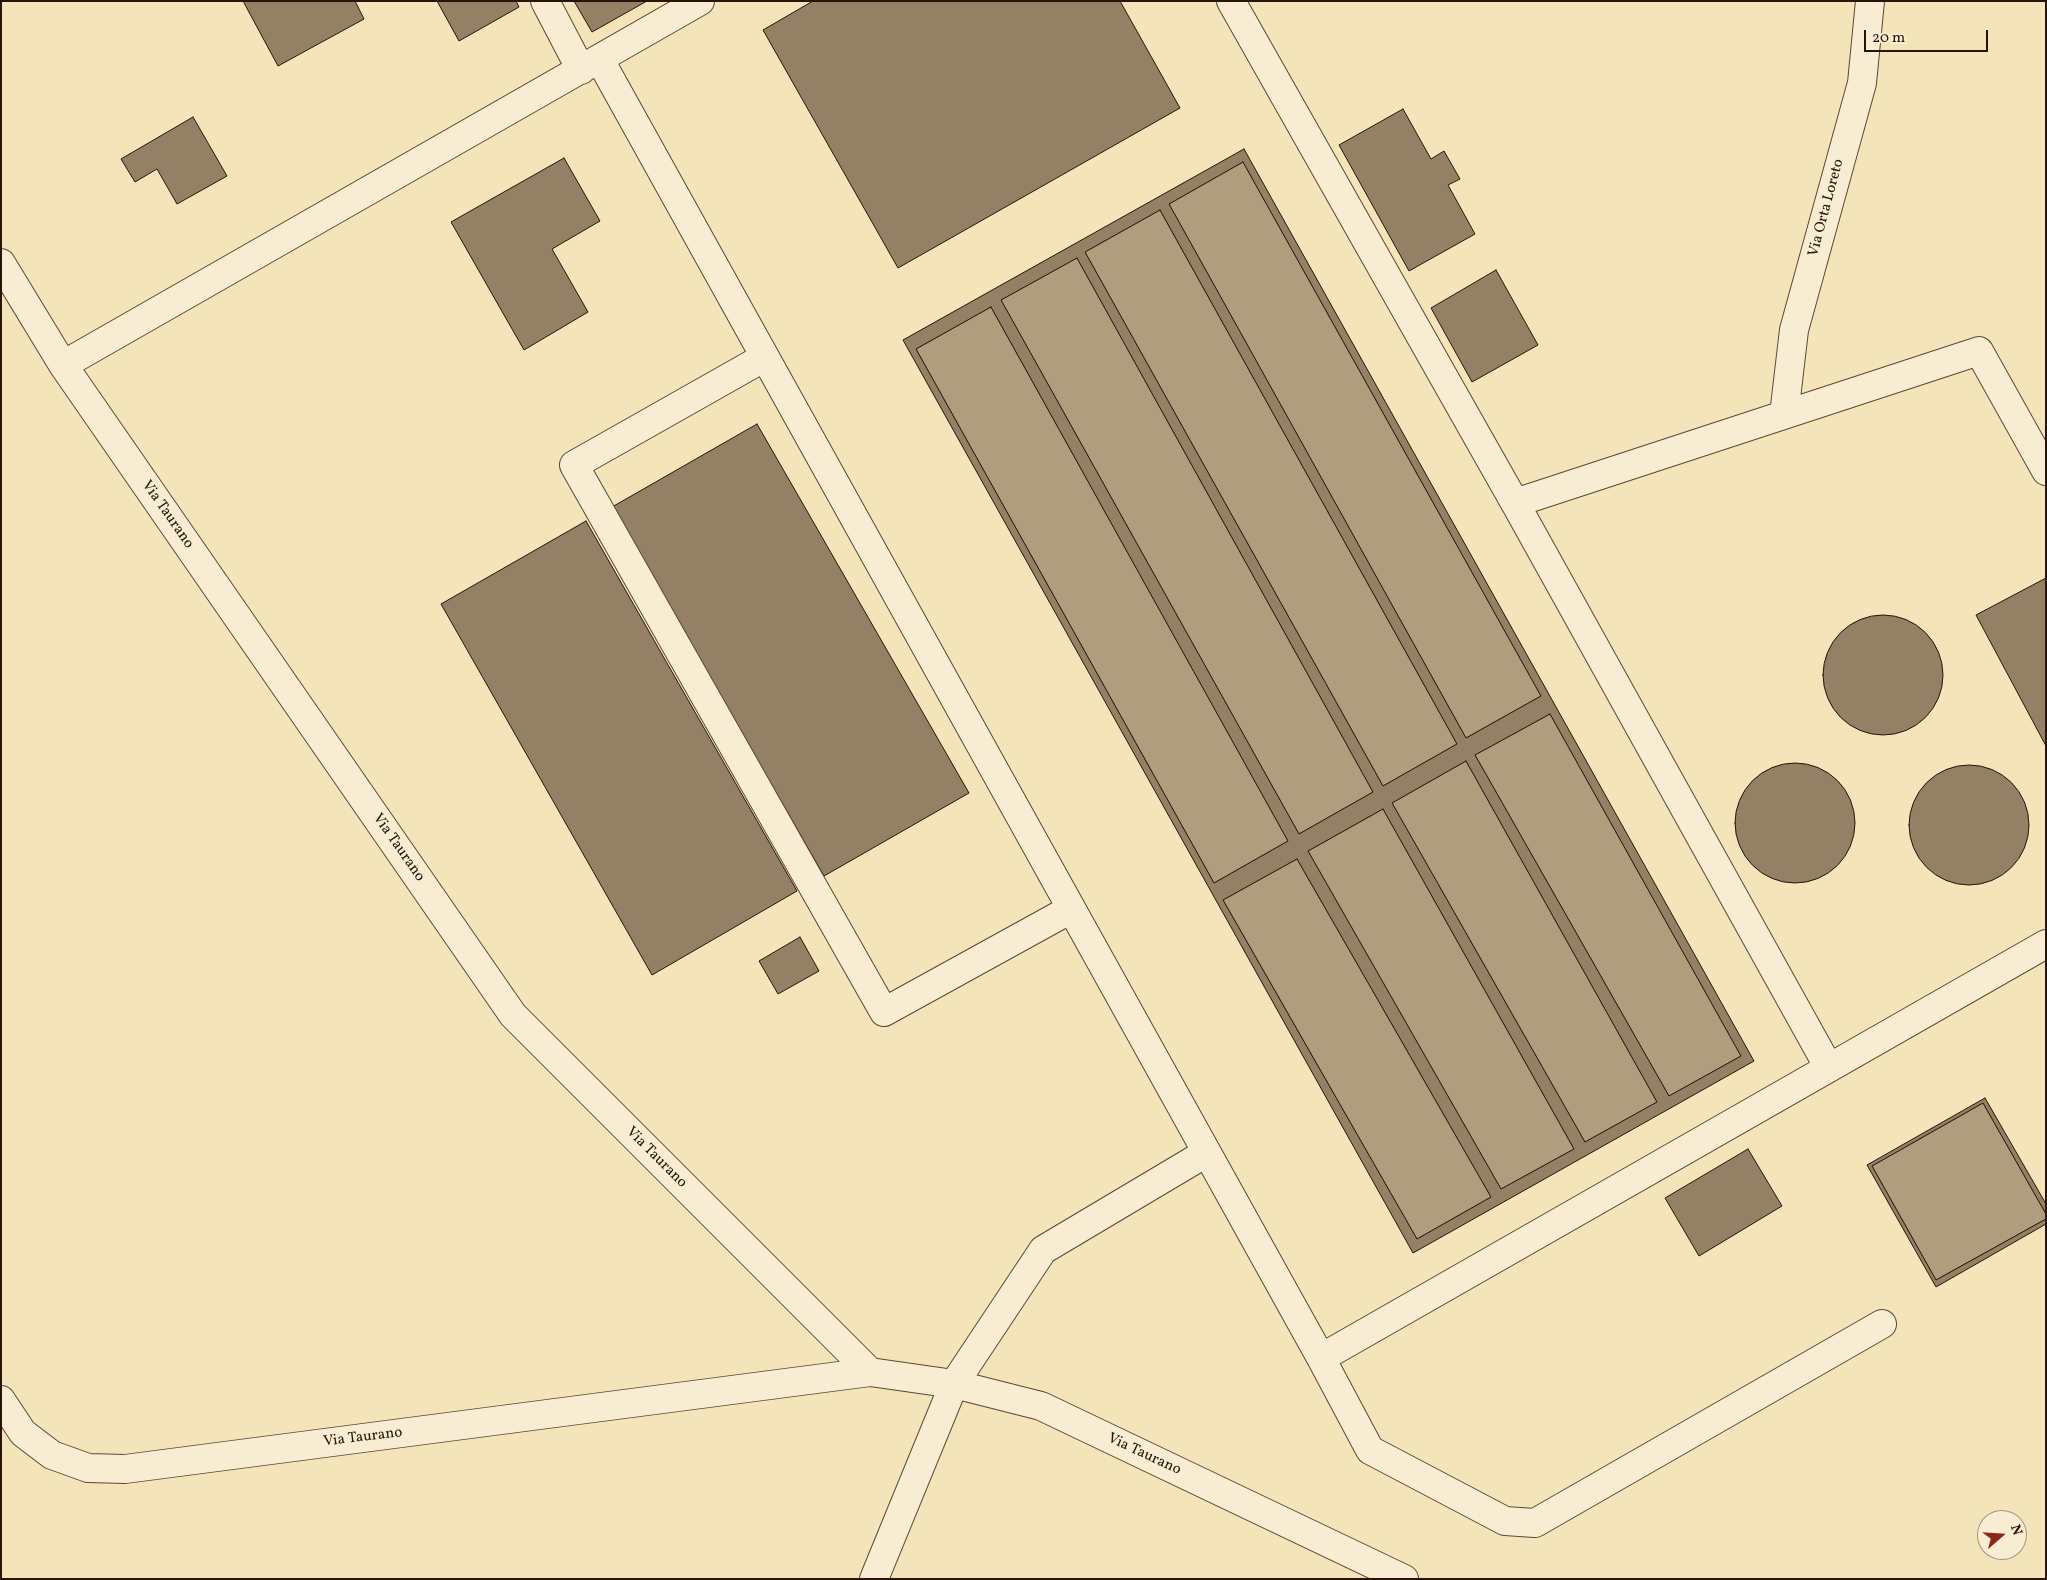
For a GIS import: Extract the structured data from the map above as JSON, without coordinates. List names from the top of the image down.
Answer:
{
  "streets": {
    "street": ["Via Orta Loreto", "Via Taurano"]
  },
  "scale_bar": "20 m",
  "north": "right"
}
